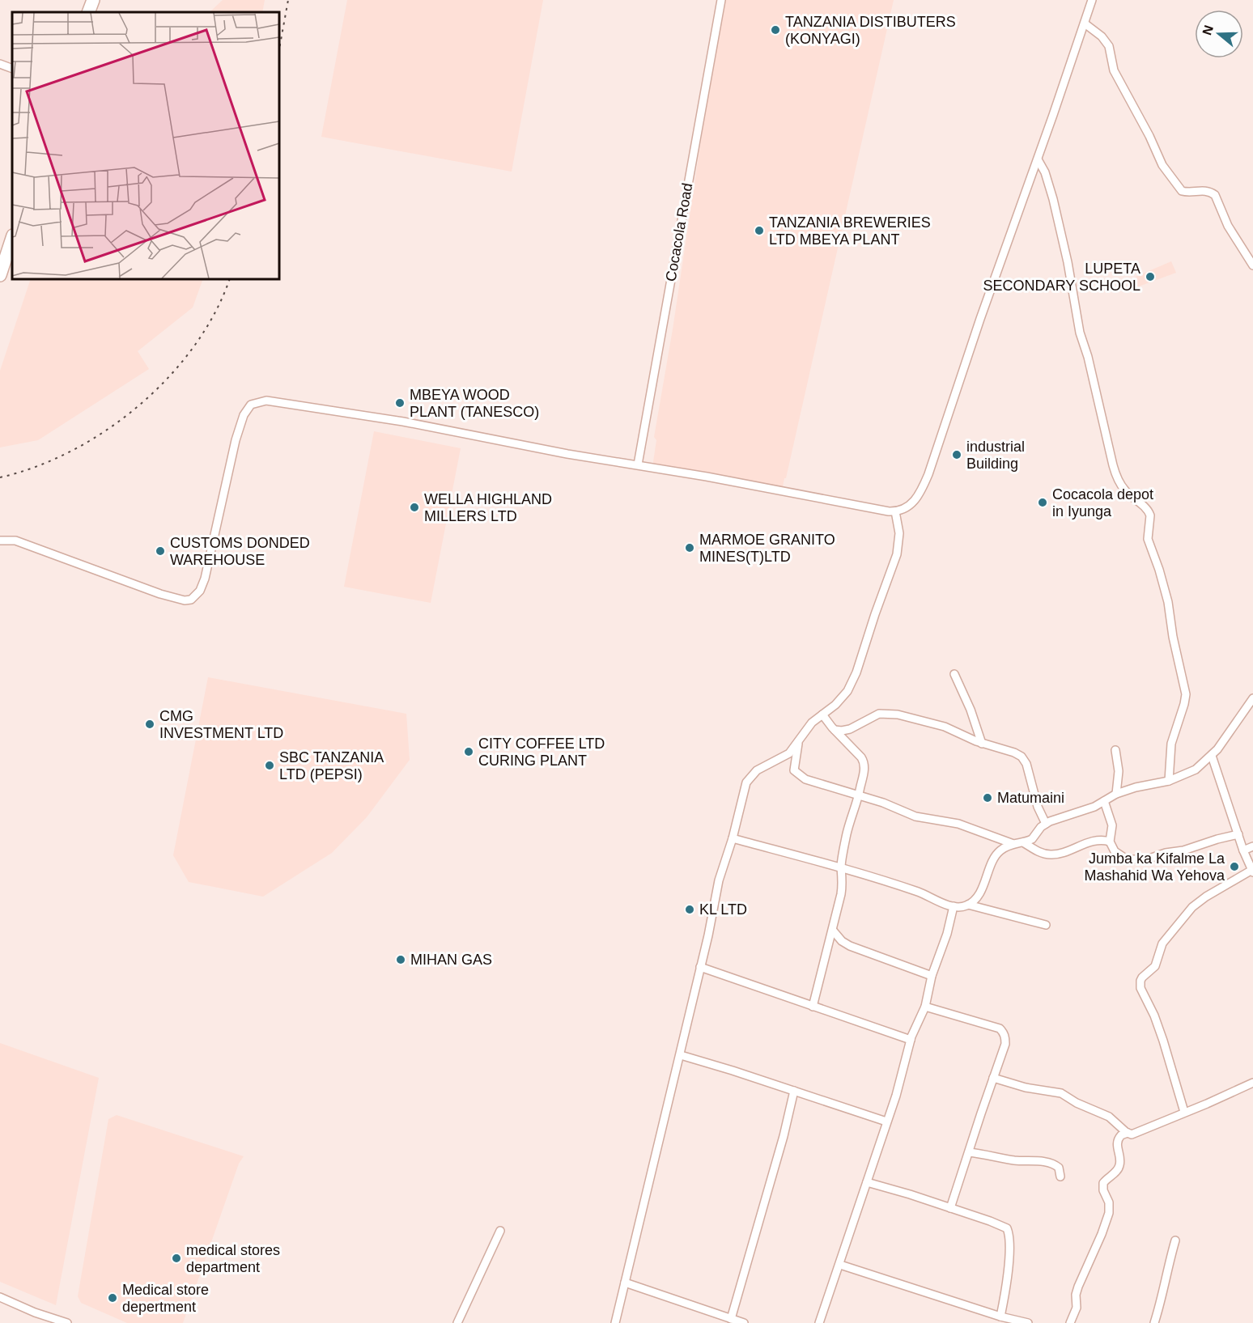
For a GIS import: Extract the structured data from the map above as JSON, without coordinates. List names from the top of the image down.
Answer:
{
  "streets": {
    "street": ["Cocacola Road"]
  },
  "places": [
    "TANZANIA DISTIBUTERS (KONYAGI)",
    "TANZANIA BREWERIES LTD MBEYA PLANT",
    "LUPETA SECONDARY SCHOOL",
    "MBEYA WOOD PLANT (TANESCO)",
    "industrial Building",
    "Cocacola depot in Iyunga",
    "WELLA HIGHLAND MILLERS LTD",
    "MARMOE GRANITO MINES(T)LTD",
    "CUSTOMS DONDED WAREHOUSE",
    "CMG INVESTMENT LTD",
    "CITY COFFEE LTD CURING PLANT",
    "SBC TANZANIA LTD (PEPSI)",
    "Matumaini",
    "Jumba ka Kifalme La Mashahid Wa Yehova",
    "KL LTD",
    "MIHAN GAS",
    "medical stores department",
    "Medical store depertment"
  ],
  "north": "left"
}
